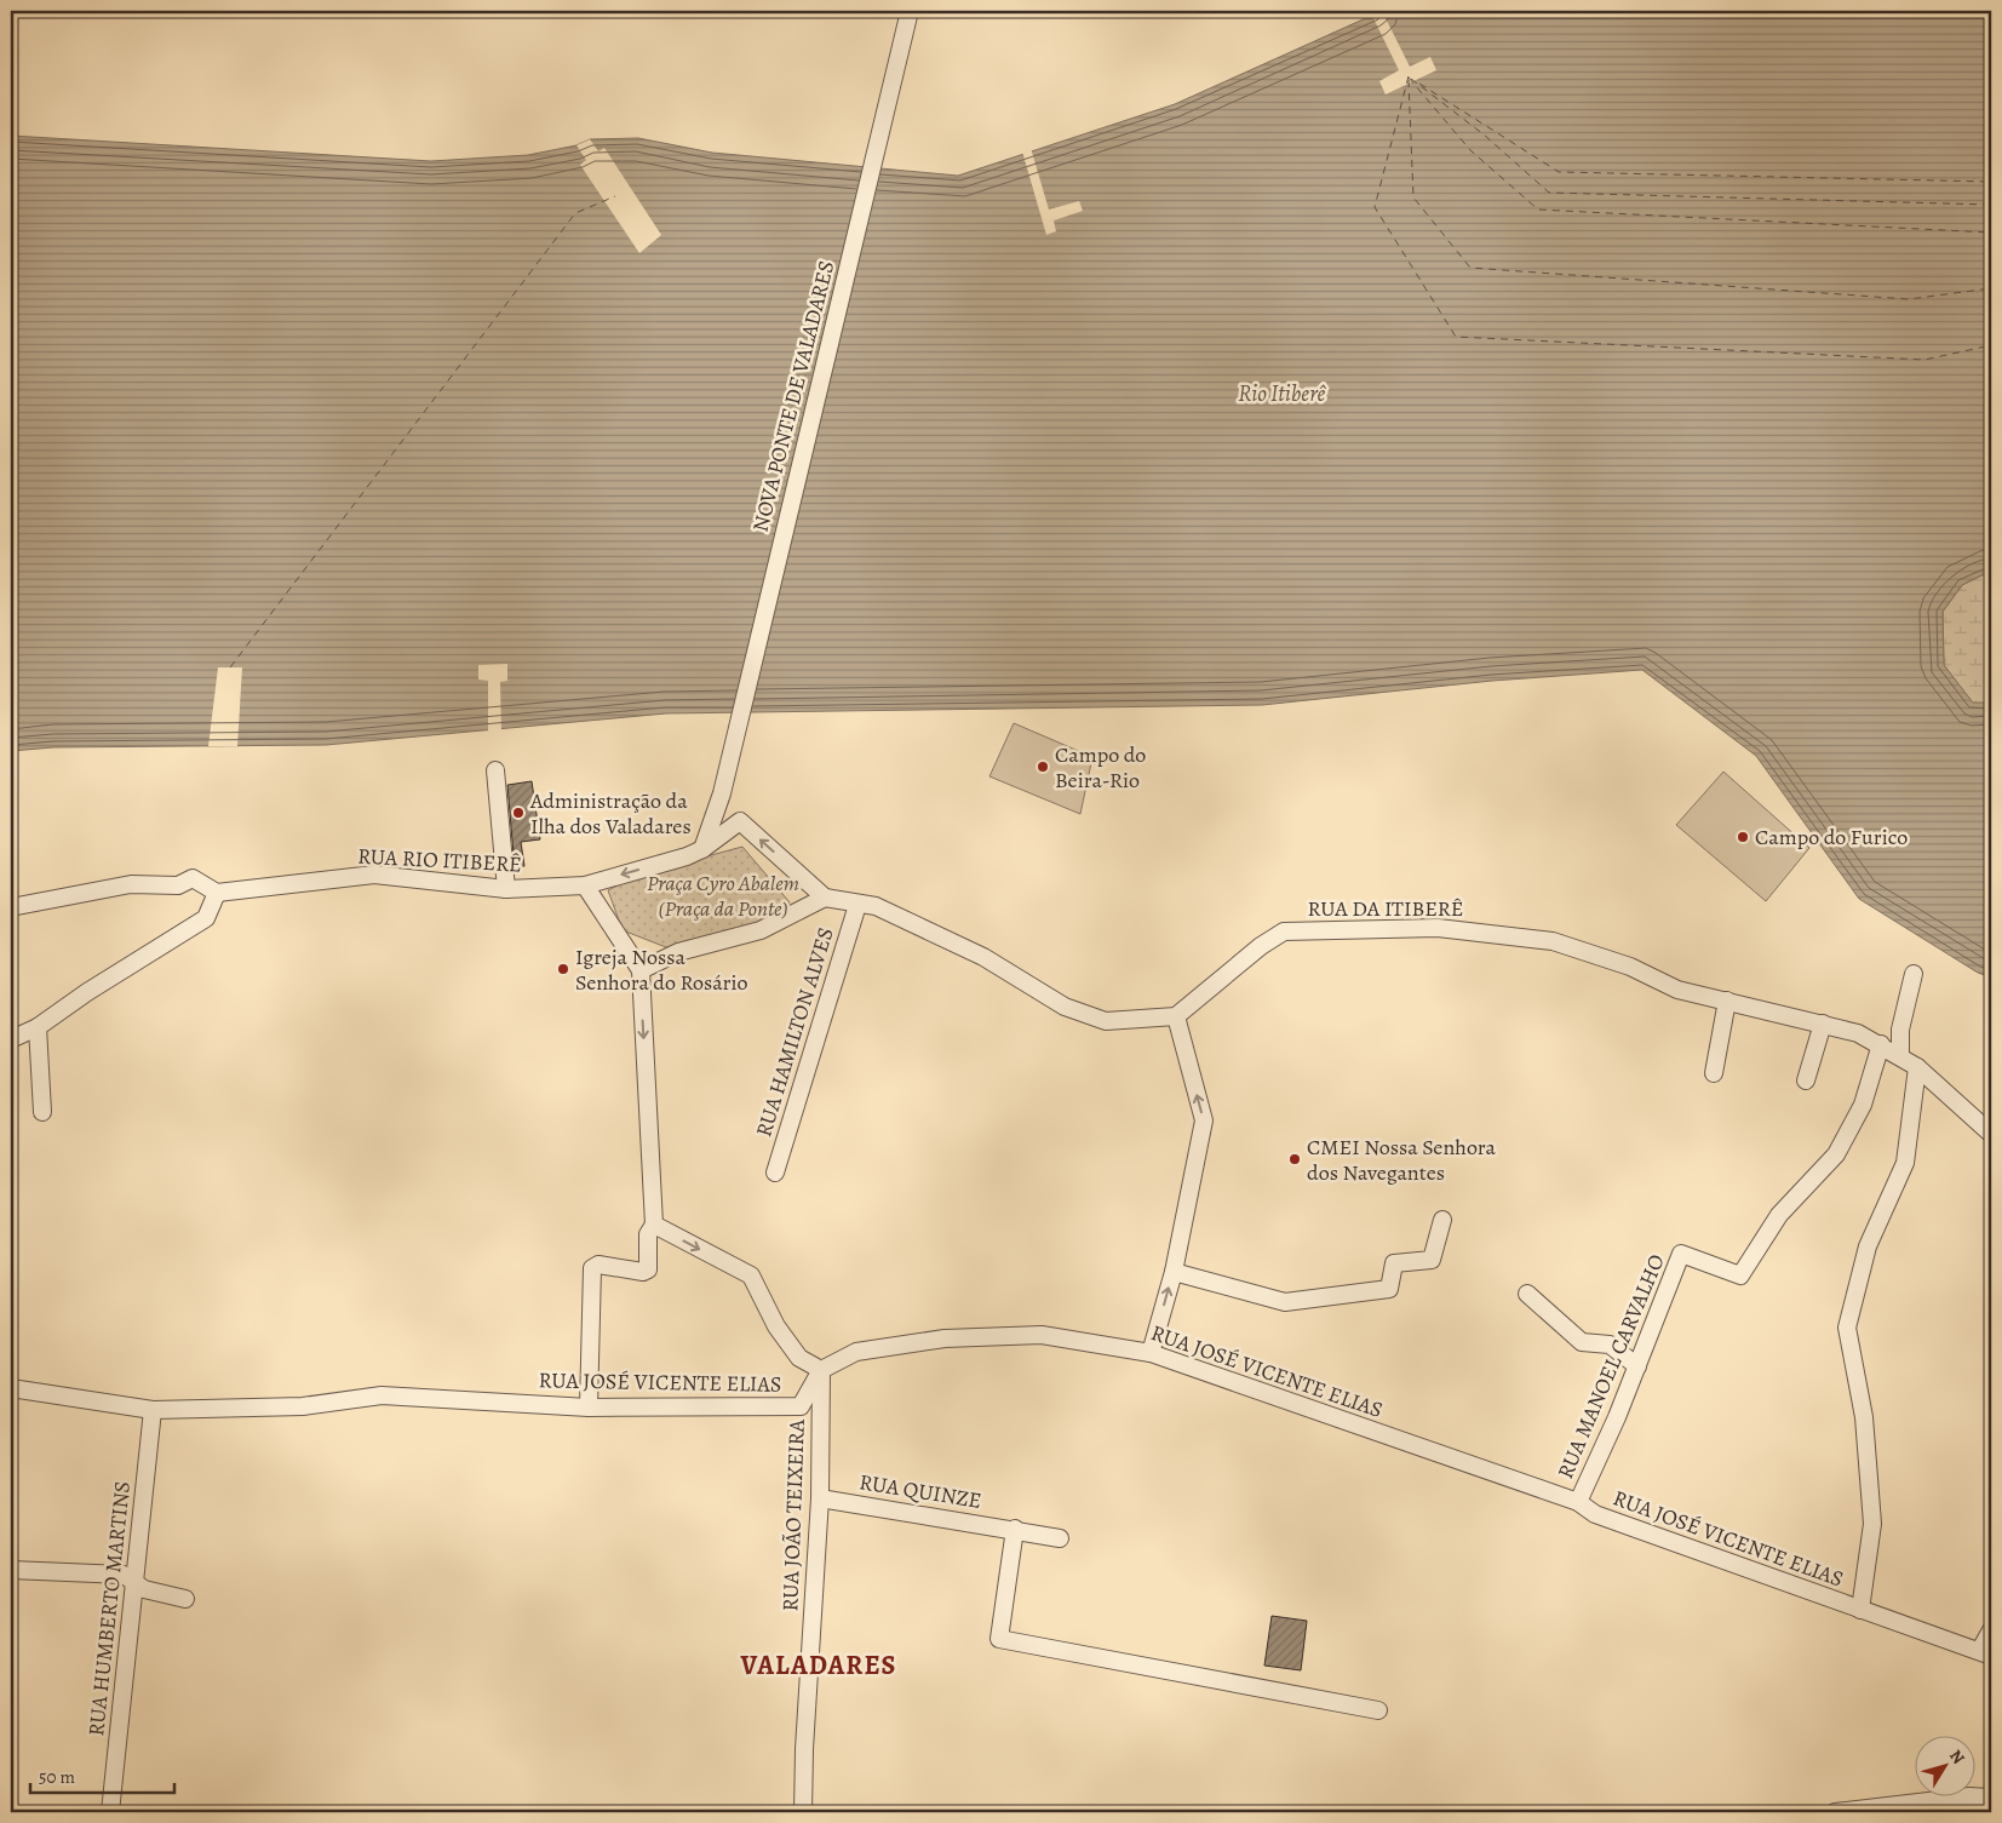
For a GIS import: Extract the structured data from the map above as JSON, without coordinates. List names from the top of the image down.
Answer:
{
  "streets": {
    "street": [
      "NOVA PONTE DE VALADARES",
      "RUA RIO ITIBERÊ",
      "RUA DA ITIBERÊ",
      "RUA HAMILTON ALVES",
      "RUA MANOEL CARVALHO",
      "RUA JOSÉ VICENTE ELIAS",
      "RUA QUINZE",
      "RUA JOÃO TEIXEIRA",
      "RUA HUMBERTO MARTINS"
    ]
  },
  "crossings": [
    ["NOVA PONTE DE VALADARES", "RUA RIO ITIBERÊ"],
    ["RUA DA ITIBERÊ", "RUA MANOEL CARVALHO"],
    ["RUA MANOEL CARVALHO", "RUA JOSÉ VICENTE ELIAS"],
    ["RUA JOSÉ VICENTE ELIAS", "RUA JOÃO TEIXEIRA"],
    ["RUA JOSÉ VICENTE ELIAS", "RUA HUMBERTO MARTINS"],
    ["RUA QUINZE", "RUA JOÃO TEIXEIRA"]
  ],
  "districts": ["VALADARES"],
  "water": ["Rio Itiberê"],
  "parks": ["Praça Cyro Abalem (Praça da Ponte)"],
  "places": [
    "Campo do Beira-Rio",
    "Administração da Ilha dos Valadares",
    "Campo do Furico",
    "Igreja Nossa Senhora do Rosário",
    "CMEI Nossa Senhora dos Navegantes"
  ],
  "scale_bar": "50 m",
  "north": "top right"
}
